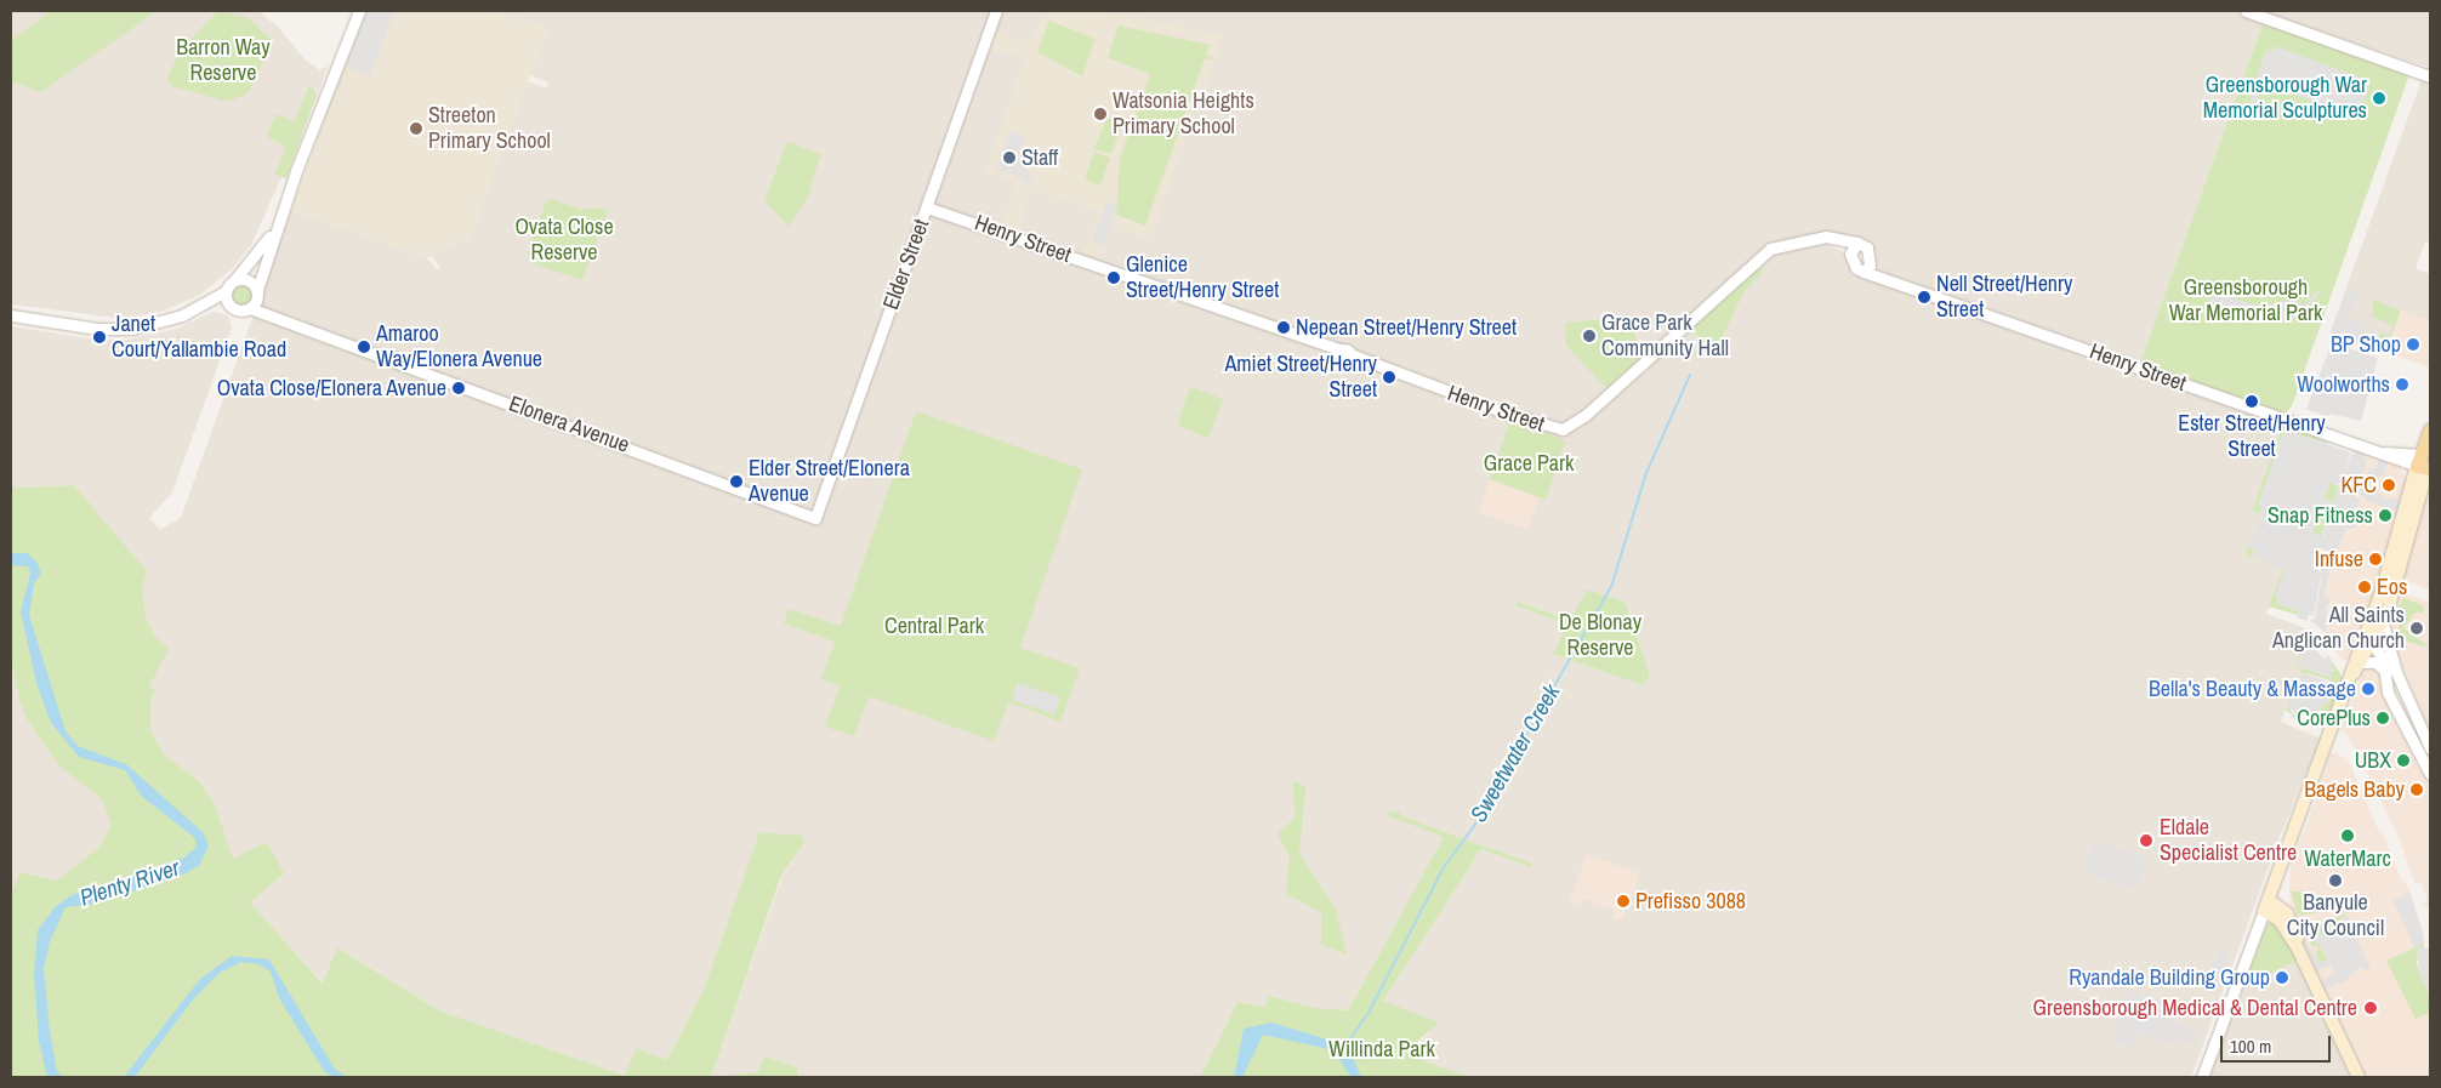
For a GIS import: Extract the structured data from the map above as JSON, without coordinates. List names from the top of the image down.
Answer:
{
  "streets": {
    "street": ["Henry Street", "Elder Street", "Elonera Avenue"]
  },
  "crossings": [
    ["Henry Street", "Elder Street"],
    ["Elder Street", "Elonera Avenue"]
  ],
  "water": ["Sweetwater Creek", "Plenty River"],
  "parks": [
    "Barron Way Reserve",
    "Ovata Close Reserve",
    "Greensborough War Memorial Park",
    "Grace Park",
    "De Blonay Reserve",
    "Central Park",
    "Willinda Park"
  ],
  "places": [
    "Greensborough War Memorial Sculptures",
    "Watsonia Heights Primary School",
    "Streeton Primary School",
    "Staff",
    "Glenice Street/Henry Street",
    "Nell Street/Henry Street",
    "Nepean Street/Henry Street",
    "Grace Park Community Hall",
    "Janet Court/Yallambie Road",
    "BP Shop",
    "Amaroo Way/Elonera Avenue",
    "Amiet Street/Henry Street",
    "Woolworths",
    "Ovata Close/Elonera Avenue",
    "Ester Street/Henry Street",
    "Elder Street/Elonera Avenue",
    "KFC",
    "Snap Fitness",
    "Infuse",
    "Eos",
    "All Saints Anglican Church",
    "Bella's Beauty & Massage",
    "CorePlus",
    "UBX",
    "Bagels Baby",
    "WaterMarc",
    "Eldale Specialist Centre",
    "Banyule City Council",
    "Prefisso 3088",
    "Ryandale Building Group",
    "Greensborough Medical & Dental Centre"
  ],
  "scale_bar": "100 m"
}
